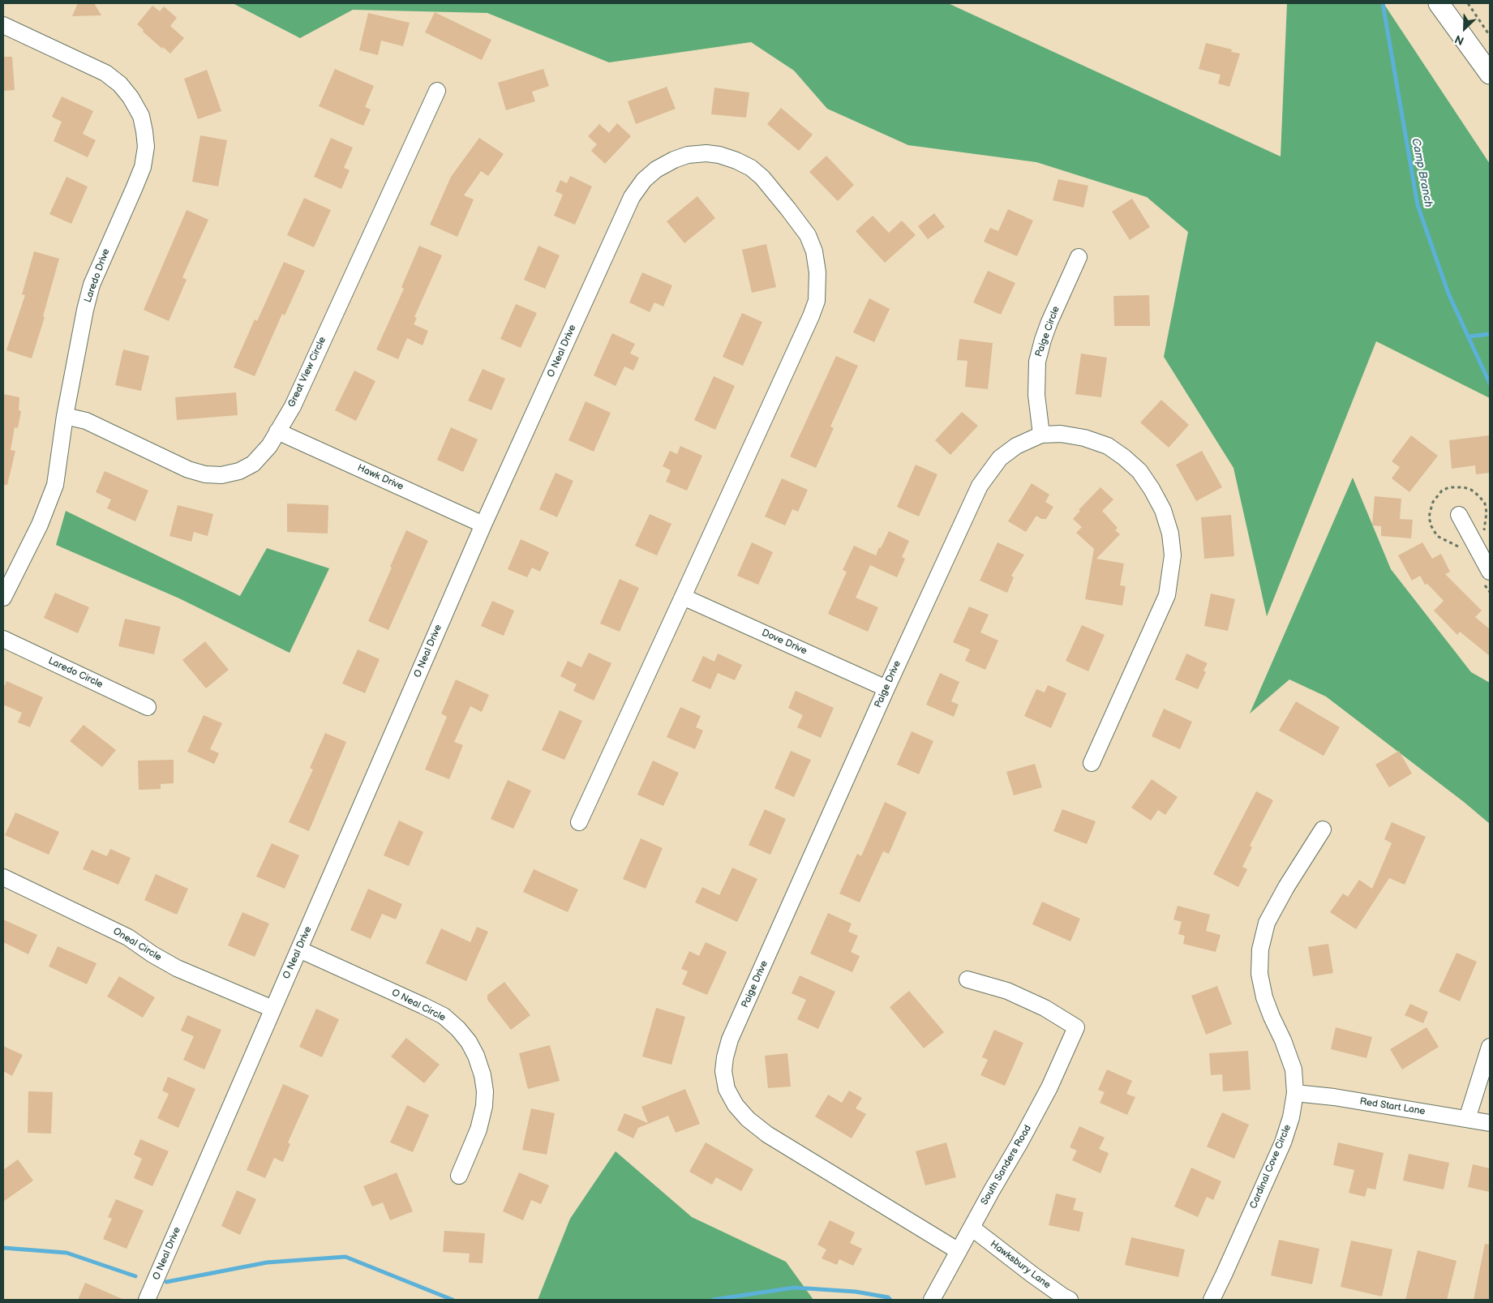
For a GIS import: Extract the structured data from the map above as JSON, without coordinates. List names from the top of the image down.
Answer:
{
  "streets": {
    "street": [
      "Laredo Drive",
      "Paige Circle",
      "O Neal Drive",
      "Great View Circle",
      "Hawk Drive",
      "Dove Drive",
      "Laredo Circle",
      "Paige Drive",
      "Oneal Circle",
      "O Neal Circle",
      "Red Start Lane",
      "South Sanders Road",
      "Cardinal Cove Circle",
      "Hawksbury Lane"
    ]
  },
  "crossings": [
    ["Laredo Drive", "Great View Circle"],
    ["Paige Circle", "Paige Drive"],
    ["O Neal Drive", "Hawk Drive"],
    ["O Neal Drive", "Dove Drive"],
    ["O Neal Drive", "Oneal Circle"],
    ["O Neal Drive", "O Neal Circle"],
    ["Great View Circle", "Hawk Drive"],
    ["Dove Drive", "Paige Drive"],
    ["Paige Drive", "South Sanders Road"],
    ["Red Start Lane", "Cardinal Cove Circle"],
    ["South Sanders Road", "Hawksbury Lane"]
  ],
  "water": ["Camp Branch"],
  "north": "bottom left"
}
